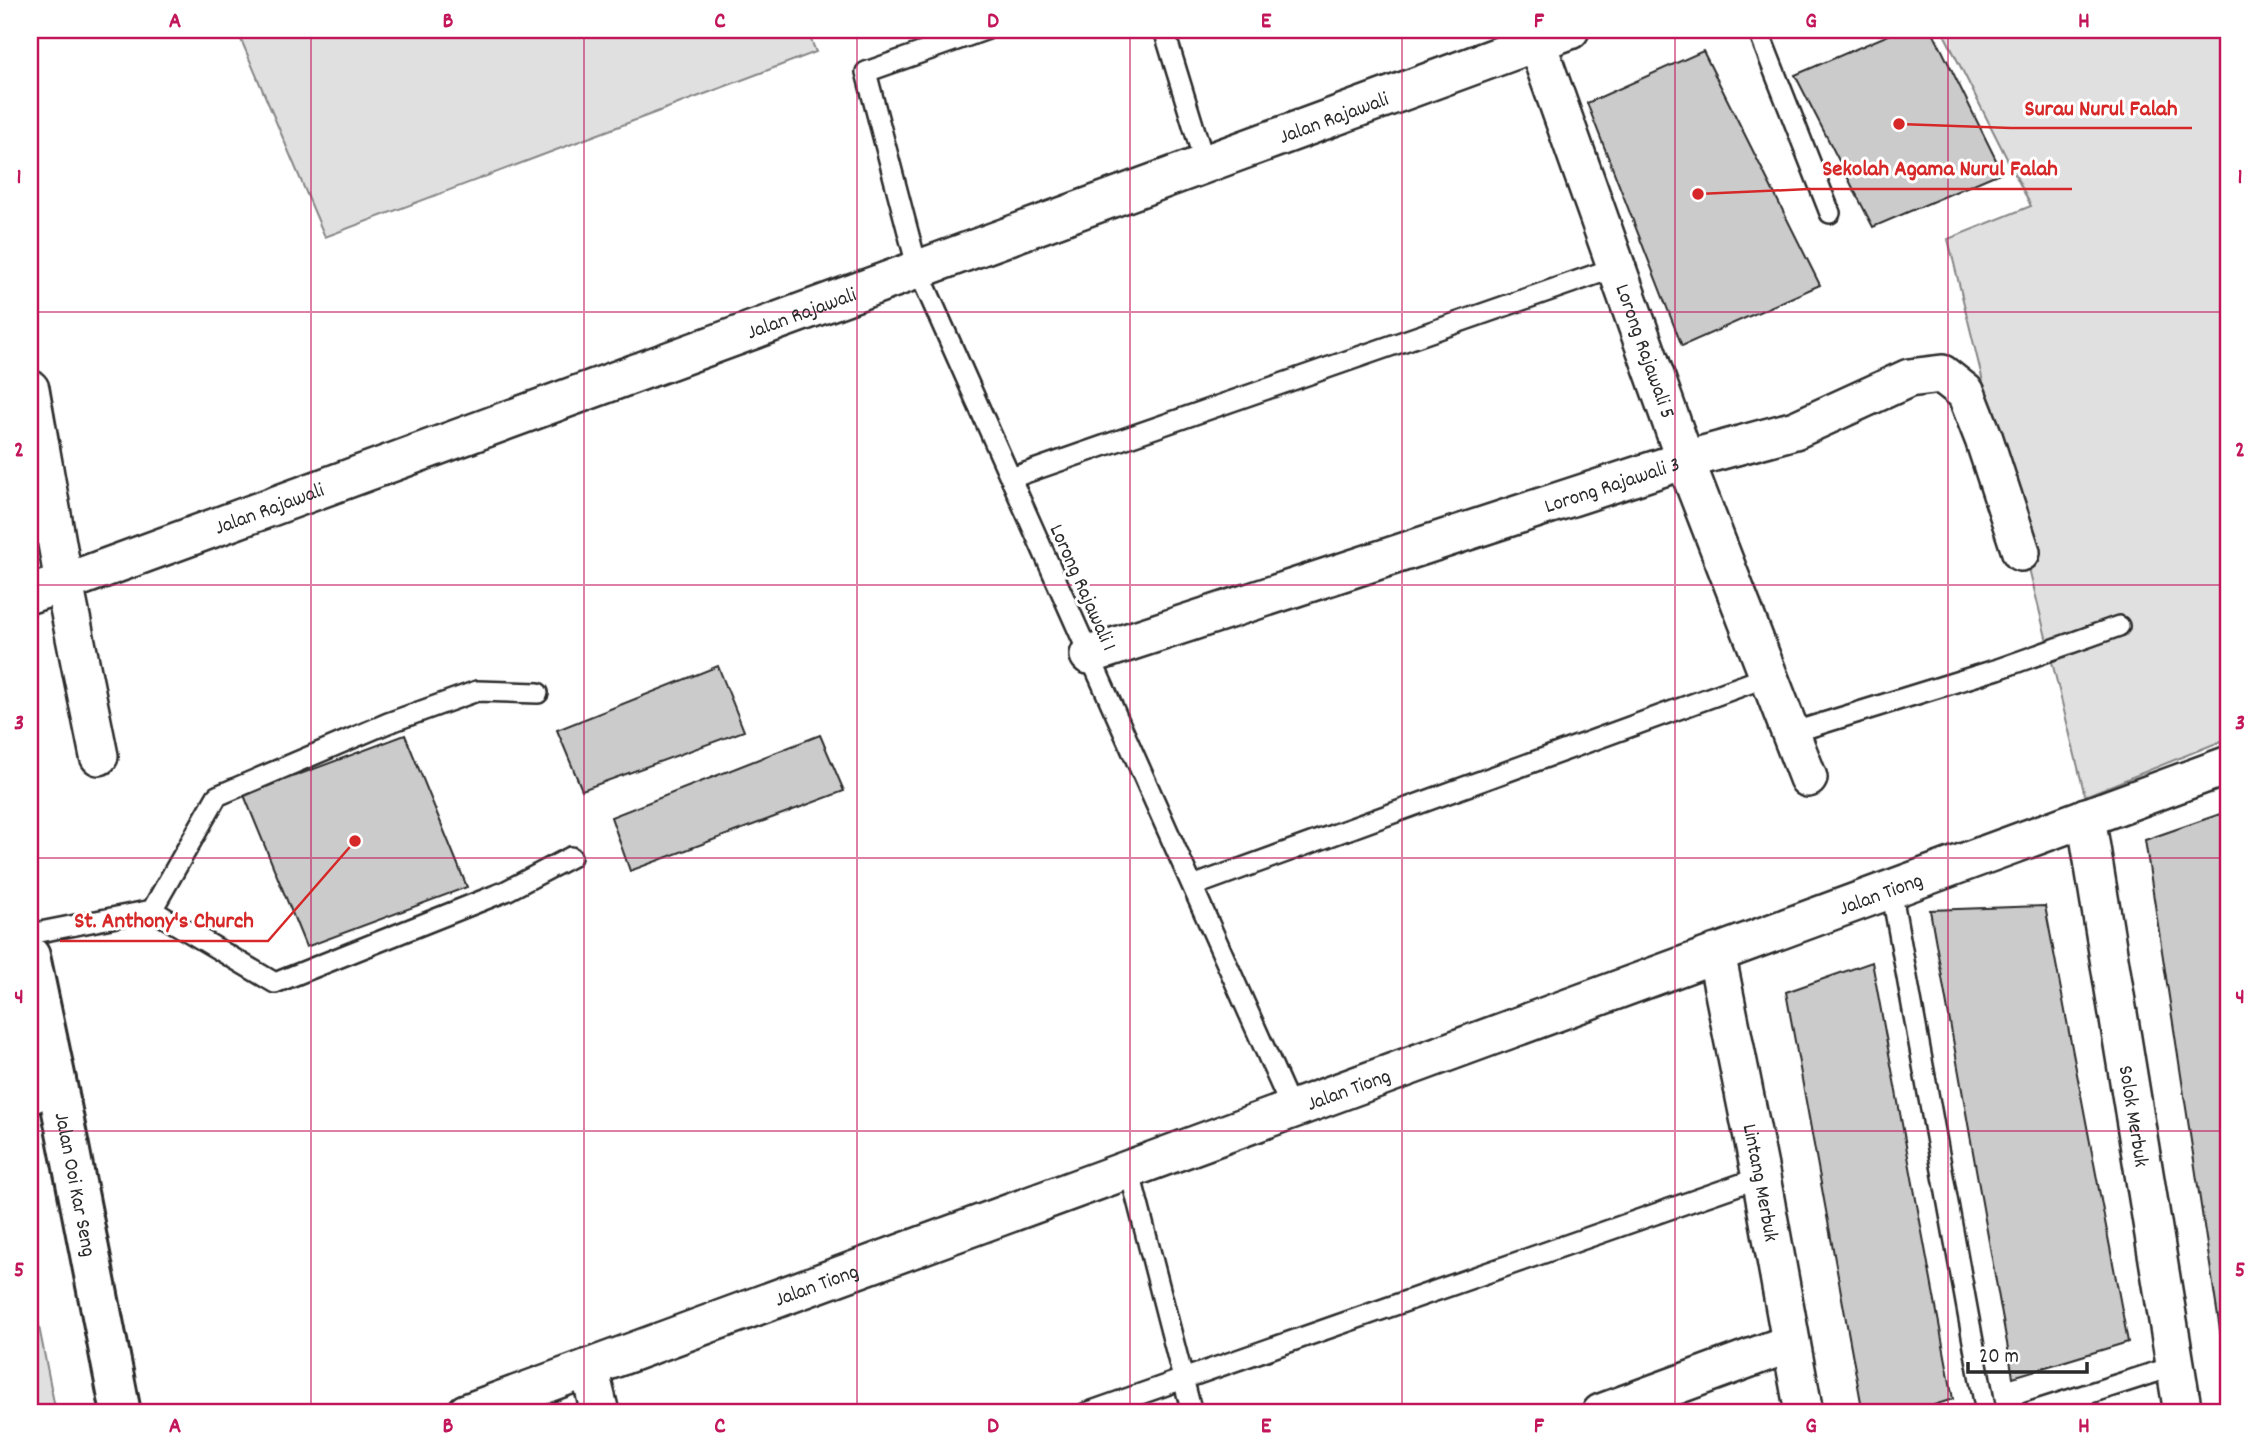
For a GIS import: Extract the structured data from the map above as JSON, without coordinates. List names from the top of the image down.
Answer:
{
  "streets": {
    "main road": ["Jalan Ooi Kar Seng"],
    "street": [
      "Jalan Rajawali",
      "Lorong Rajawali 5",
      "Lorong Rajawali 3",
      "Jalan Tiong",
      "Solok Merbuk",
      "Lintang Merbuk"
    ],
    "lane": ["Lorong Rajawali 1"]
  },
  "crossings": [
    ["Jalan Rajawali", "Lorong Rajawali 5"],
    ["Jalan Rajawali", "Lorong Rajawali 1"],
    ["Lorong Rajawali 5", "Lorong Rajawali 3"],
    ["Lorong Rajawali 3", "Lorong Rajawali 1"],
    ["Lorong Rajawali 1", "Jalan Tiong"],
    ["Jalan Tiong", "Solok Merbuk"],
    ["Jalan Tiong", "Lintang Merbuk"]
  ],
  "places": ["Surau Nurul Falah", "Sekolah Agama Nurul Falah", "St. Anthony's Church"],
  "scale_bar": "20 m",
  "grid": {
    "columns": [
      "A",
      "B",
      "C",
      "D",
      "E",
      "F",
      "G",
      "H"
    ],
    "rows": [
      "1",
      "2",
      "3",
      "4",
      "5"
    ]
  }
}
